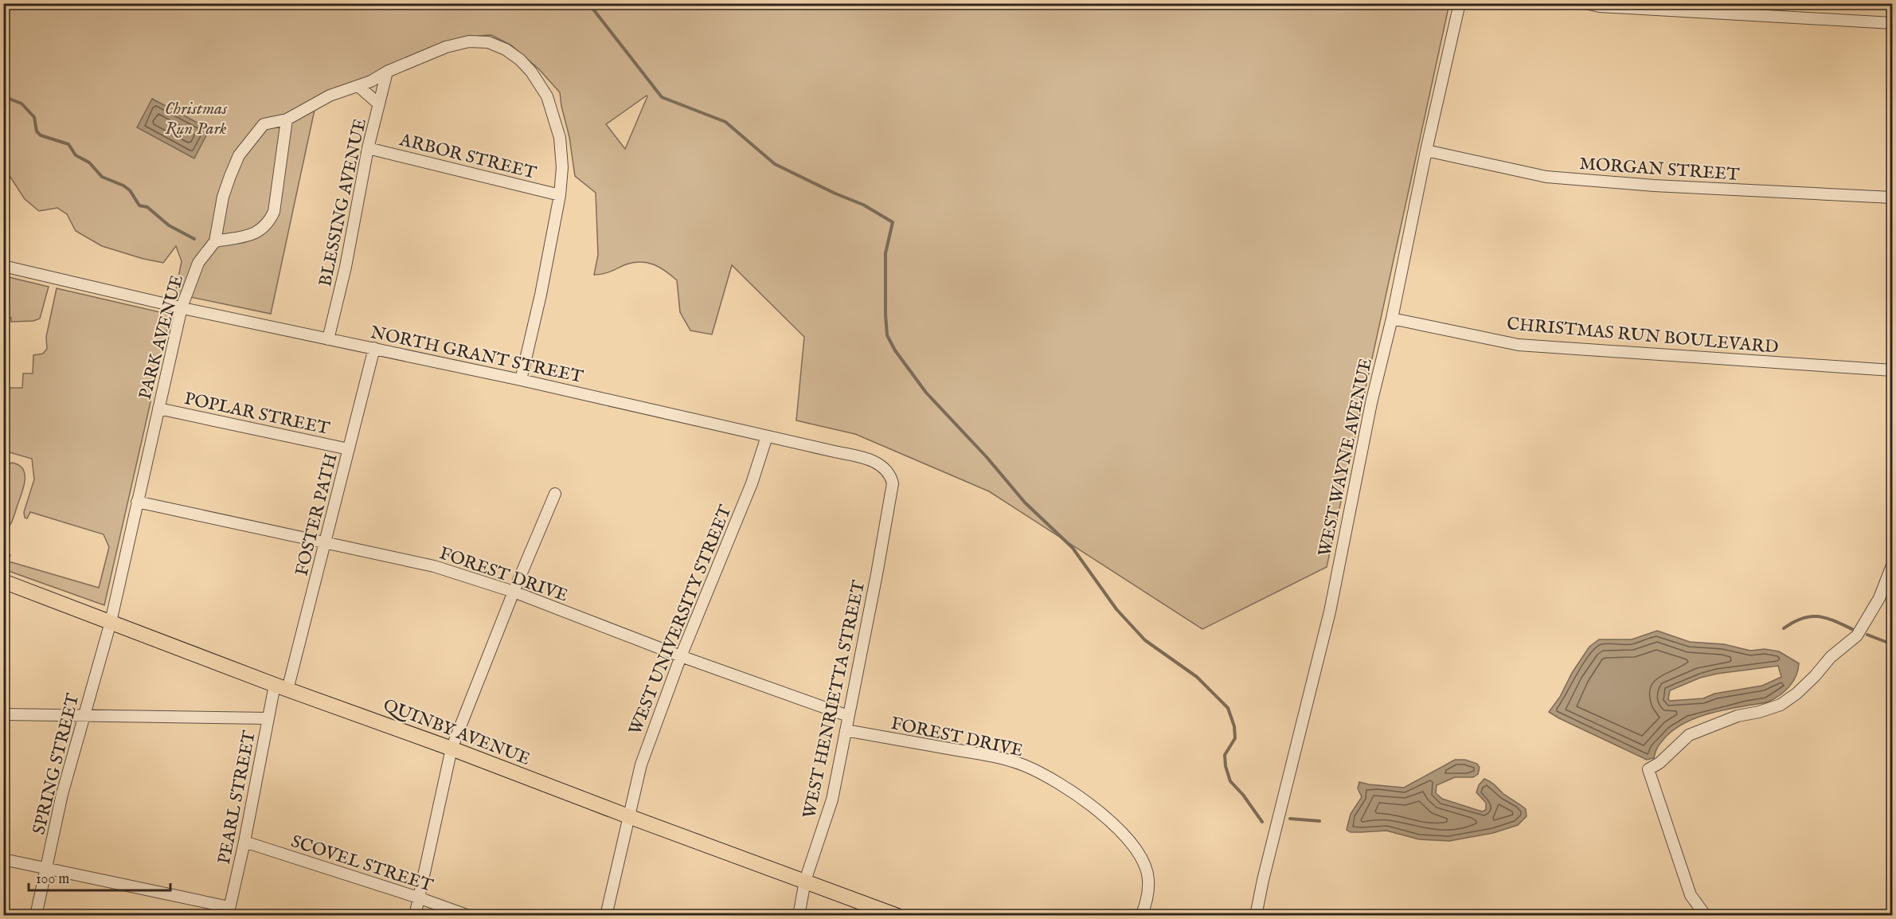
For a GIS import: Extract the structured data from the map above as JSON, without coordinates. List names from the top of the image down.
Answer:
{
  "streets": {
    "main road": ["QUINBY AVENUE"],
    "street": [
      "ARBOR STREET",
      "MORGAN STREET",
      "BLESSING AVENUE",
      "CHRISTMAS RUN BOULEVARD",
      "PARK AVENUE",
      "NORTH GRANT STREET",
      "POPLAR STREET",
      "WEST WAYNE AVENUE",
      "FOSTER PATH",
      "FOREST DRIVE",
      "WEST UNIVERSITY STREET",
      "WEST HENRIETTA STREET",
      "SPRING STREET",
      "PEARL STREET",
      "SCOVEL STREET"
    ]
  },
  "crossings": [
    ["ARBOR STREET", "BLESSING AVENUE"],
    ["ARBOR STREET", "PARK AVENUE"],
    ["MORGAN STREET", "WEST WAYNE AVENUE"],
    ["BLESSING AVENUE", "PARK AVENUE"],
    ["BLESSING AVENUE", "NORTH GRANT STREET"],
    ["CHRISTMAS RUN BOULEVARD", "WEST WAYNE AVENUE"],
    ["PARK AVENUE", "NORTH GRANT STREET"],
    ["PARK AVENUE", "POPLAR STREET"],
    ["PARK AVENUE", "FOREST DRIVE"],
    ["PARK AVENUE", "QUINBY AVENUE"],
    ["PARK AVENUE", "SPRING STREET"],
    ["NORTH GRANT STREET", "FOSTER PATH"],
    ["NORTH GRANT STREET", "WEST UNIVERSITY STREET"],
    ["NORTH GRANT STREET", "WEST HENRIETTA STREET"],
    ["POPLAR STREET", "FOSTER PATH"],
    ["FOSTER PATH", "FOREST DRIVE"],
    ["FOSTER PATH", "QUINBY AVENUE"],
    ["FOSTER PATH", "PEARL STREET"],
    ["FOREST DRIVE", "WEST UNIVERSITY STREET"],
    ["FOREST DRIVE", "WEST HENRIETTA STREET"],
    ["WEST UNIVERSITY STREET", "QUINBY AVENUE"],
    ["WEST HENRIETTA STREET", "QUINBY AVENUE"],
    ["QUINBY AVENUE", "SPRING STREET"],
    ["QUINBY AVENUE", "PEARL STREET"],
    ["PEARL STREET", "SCOVEL STREET"]
  ],
  "parks": ["Christmas Run Park"],
  "scale_bar": "100 m"
}
